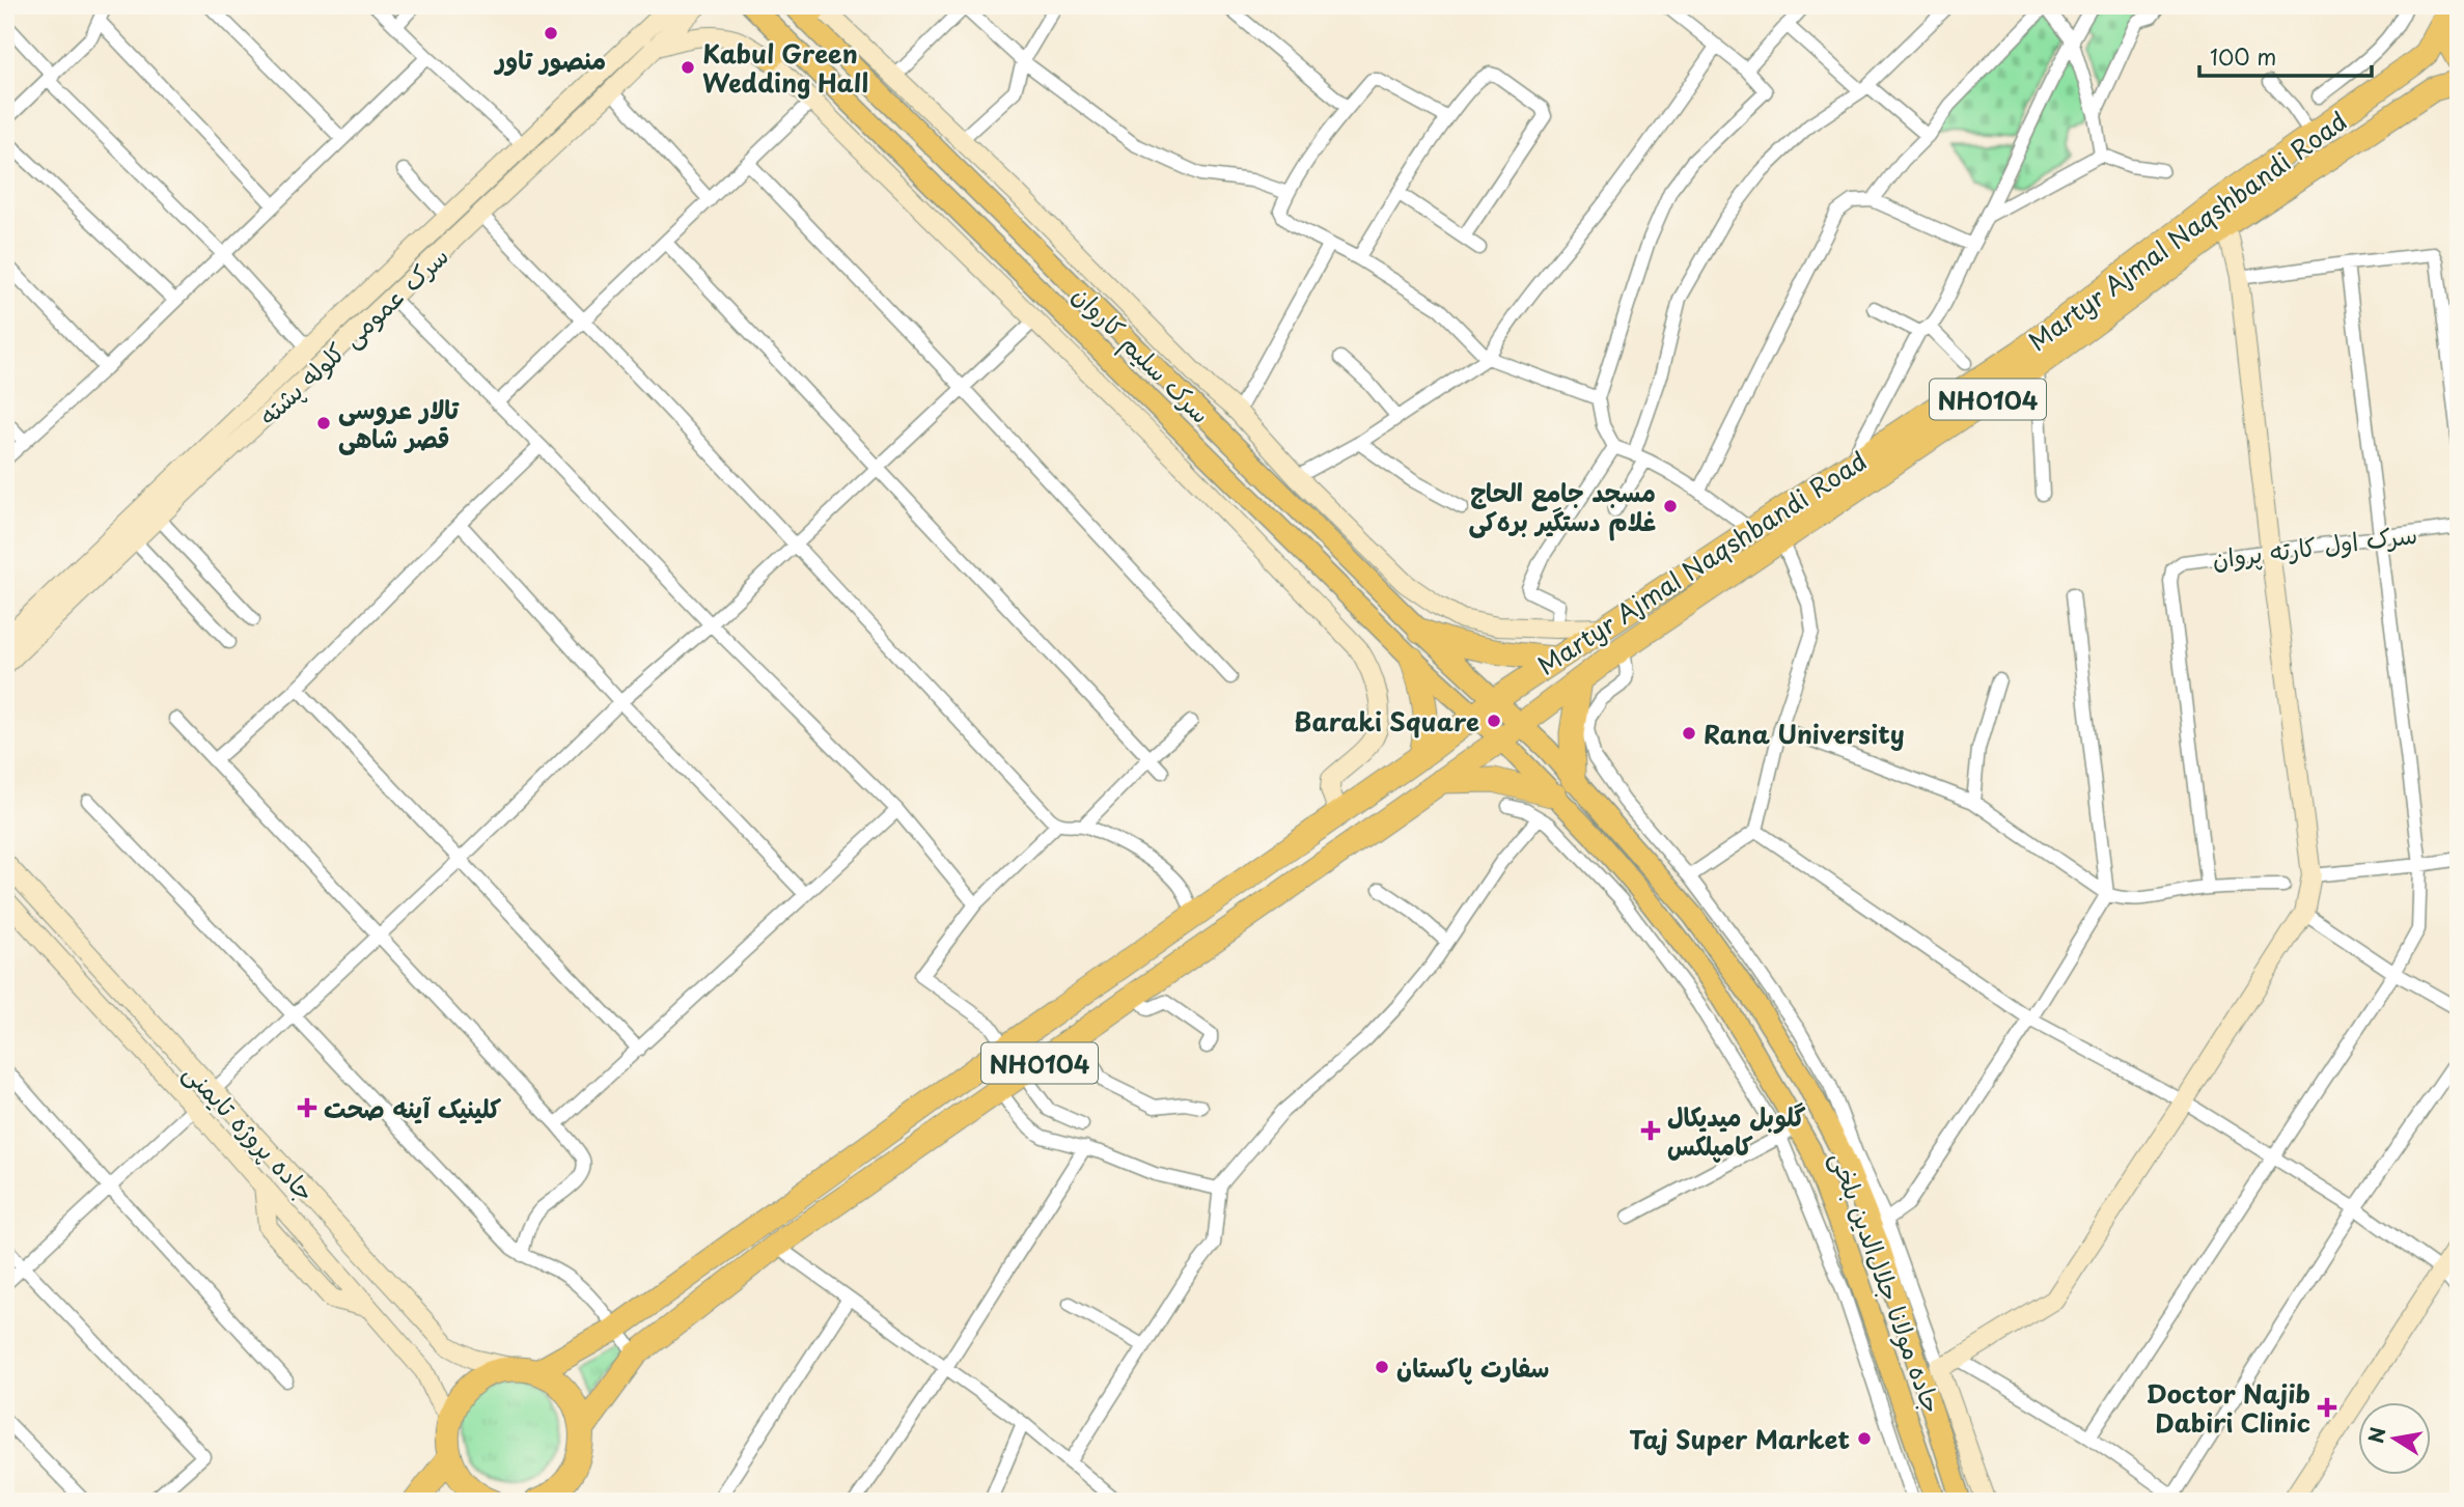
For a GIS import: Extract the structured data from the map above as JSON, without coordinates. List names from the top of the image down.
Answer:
{
  "streets": {
    "highway": ["Martyr Ajmal Naqshbandi Road", "NH0104"],
    "main road": [
      "سرک عمومی کلوله پشته",
      "سرک سلیم کاروان",
      "جاده پروژه تایمنی",
      "جاده مولانا جلال‌الدین بلخی"
    ],
    "street": ["سرک اول کارته پروان"]
  },
  "crossings": [
    ["Martyr Ajmal Naqshbandi Road", "سرک سلیم کاروان"],
    ["Martyr Ajmal Naqshbandi Road", "NH0104"],
    ["Martyr Ajmal Naqshbandi Road", "جاده مولانا جلال‌الدین بلخی"],
    ["سرک سلیم کاروان", "جاده مولانا جلال‌الدین بلخی"],
    ["NH0104", "جاده پروژه تایمنی"],
    ["NH0104", "جاده مولانا جلال‌الدین بلخی"]
  ],
  "places": {
    "other": [
      "منصور تاور",
      "Kabul Green Wedding Hall",
      "تالار عروسی قصر شاهی",
      "مسجد جامع الحاج غلام دستگیر بره‌کی",
      "Baraki Square",
      "Rana University",
      "سفارت پاکستان",
      "Taj Super Market"
    ],
    "health": ["کلینیک آینه صحت", "گلوبل میدیکال کامپلکس", "Doctor Najib Dabiri Clinic"]
  },
  "scale_bar": "100 m",
  "north": "left"
}
